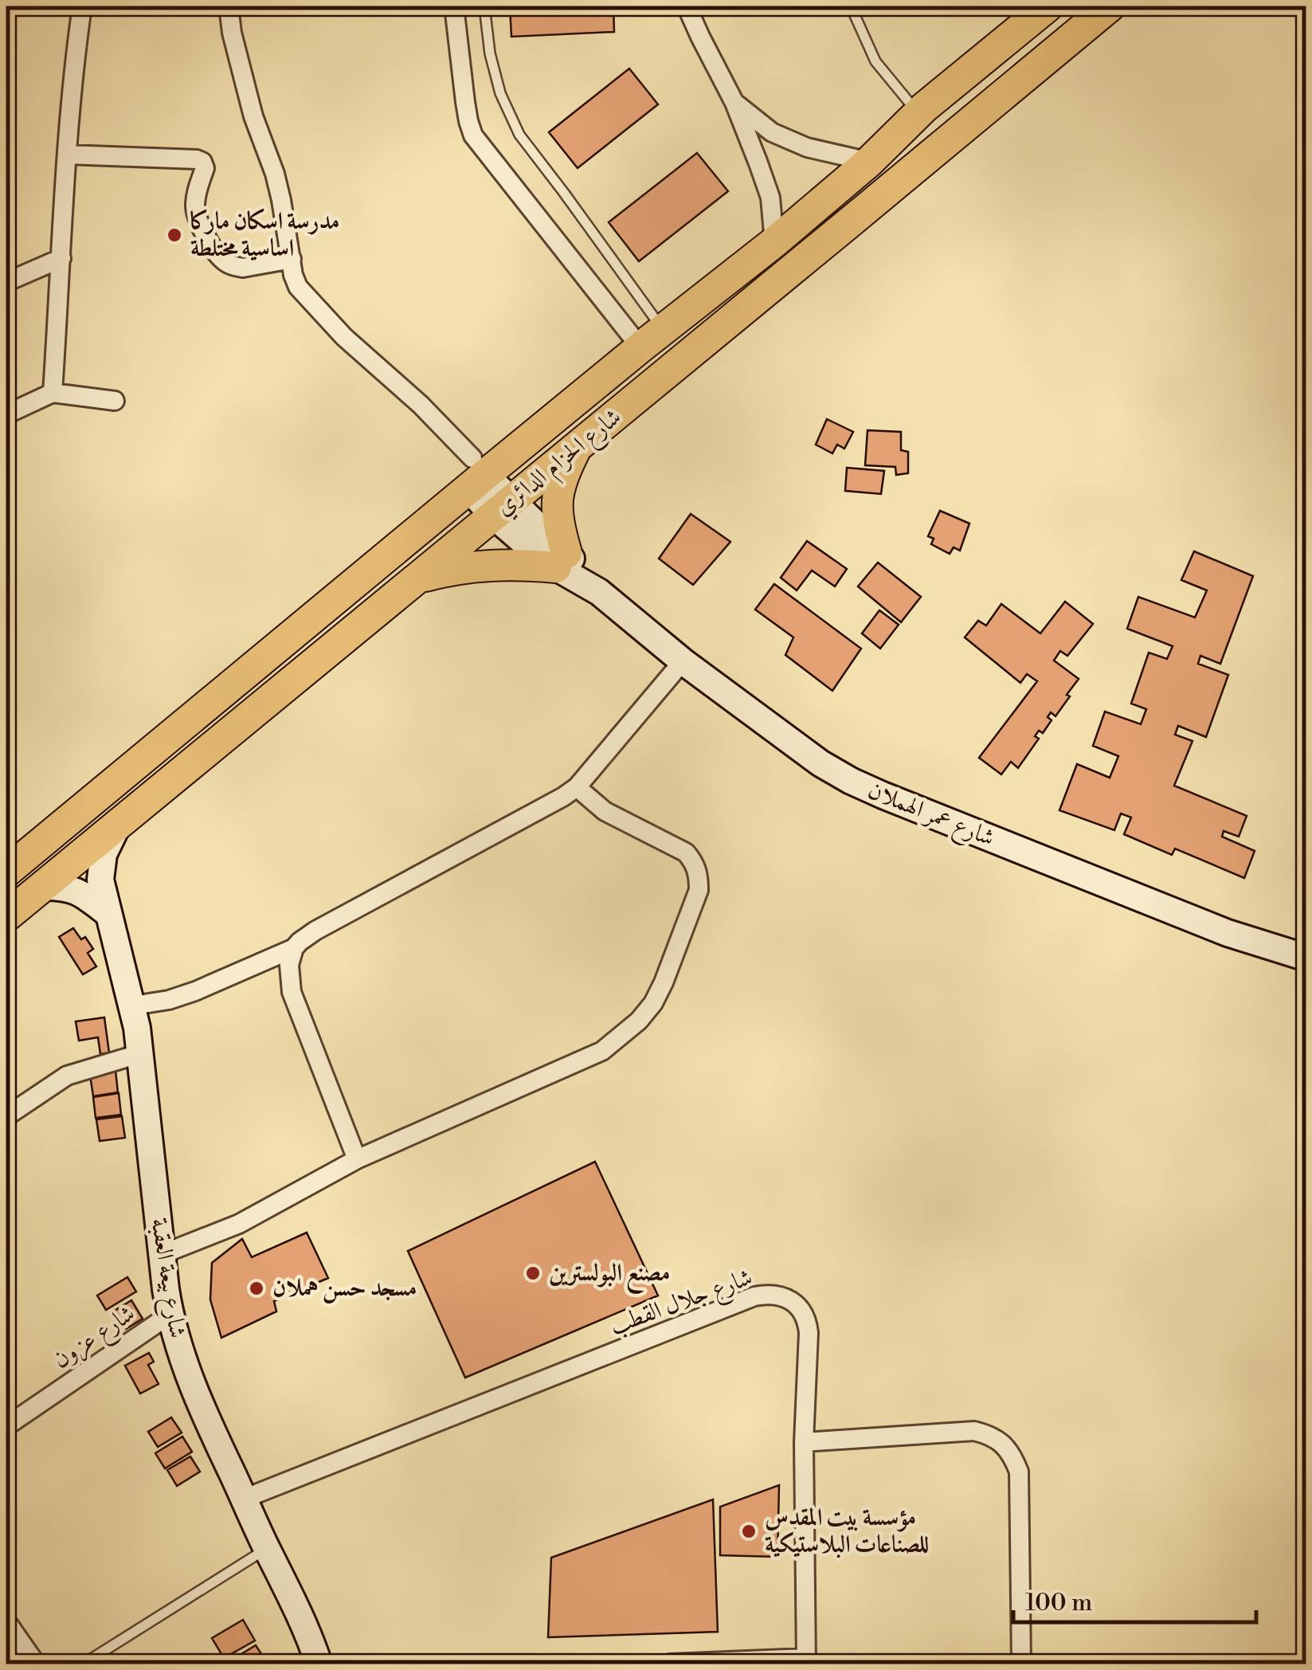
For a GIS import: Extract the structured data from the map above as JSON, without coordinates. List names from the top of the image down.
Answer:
{
  "streets": {
    "main road": ["شارع الحزام الدائري"],
    "street": [
      "شارع عمر الهملان",
      "شارع بيعة العقبة",
      "شارع جلال القطب",
      "شارع عزون"
    ]
  },
  "crossings": [
    ["شارع الحزام الدائري", "شارع عمر الهملان"],
    ["شارع الحزام الدائري", "شارع بيعة العقبة"],
    ["شارع بيعة العقبة", "شارع جلال القطب"],
    ["شارع بيعة العقبة", "شارع عزون"]
  ],
  "places": [
    "مدرسة اسكان ماركا اساسية مختلطة",
    "مصنع البولسترين",
    "مسجد حسن هملان",
    "مؤسسة بيت المقدس للصناعات البلاستيكية"
  ],
  "scale_bar": "100 m"
}
